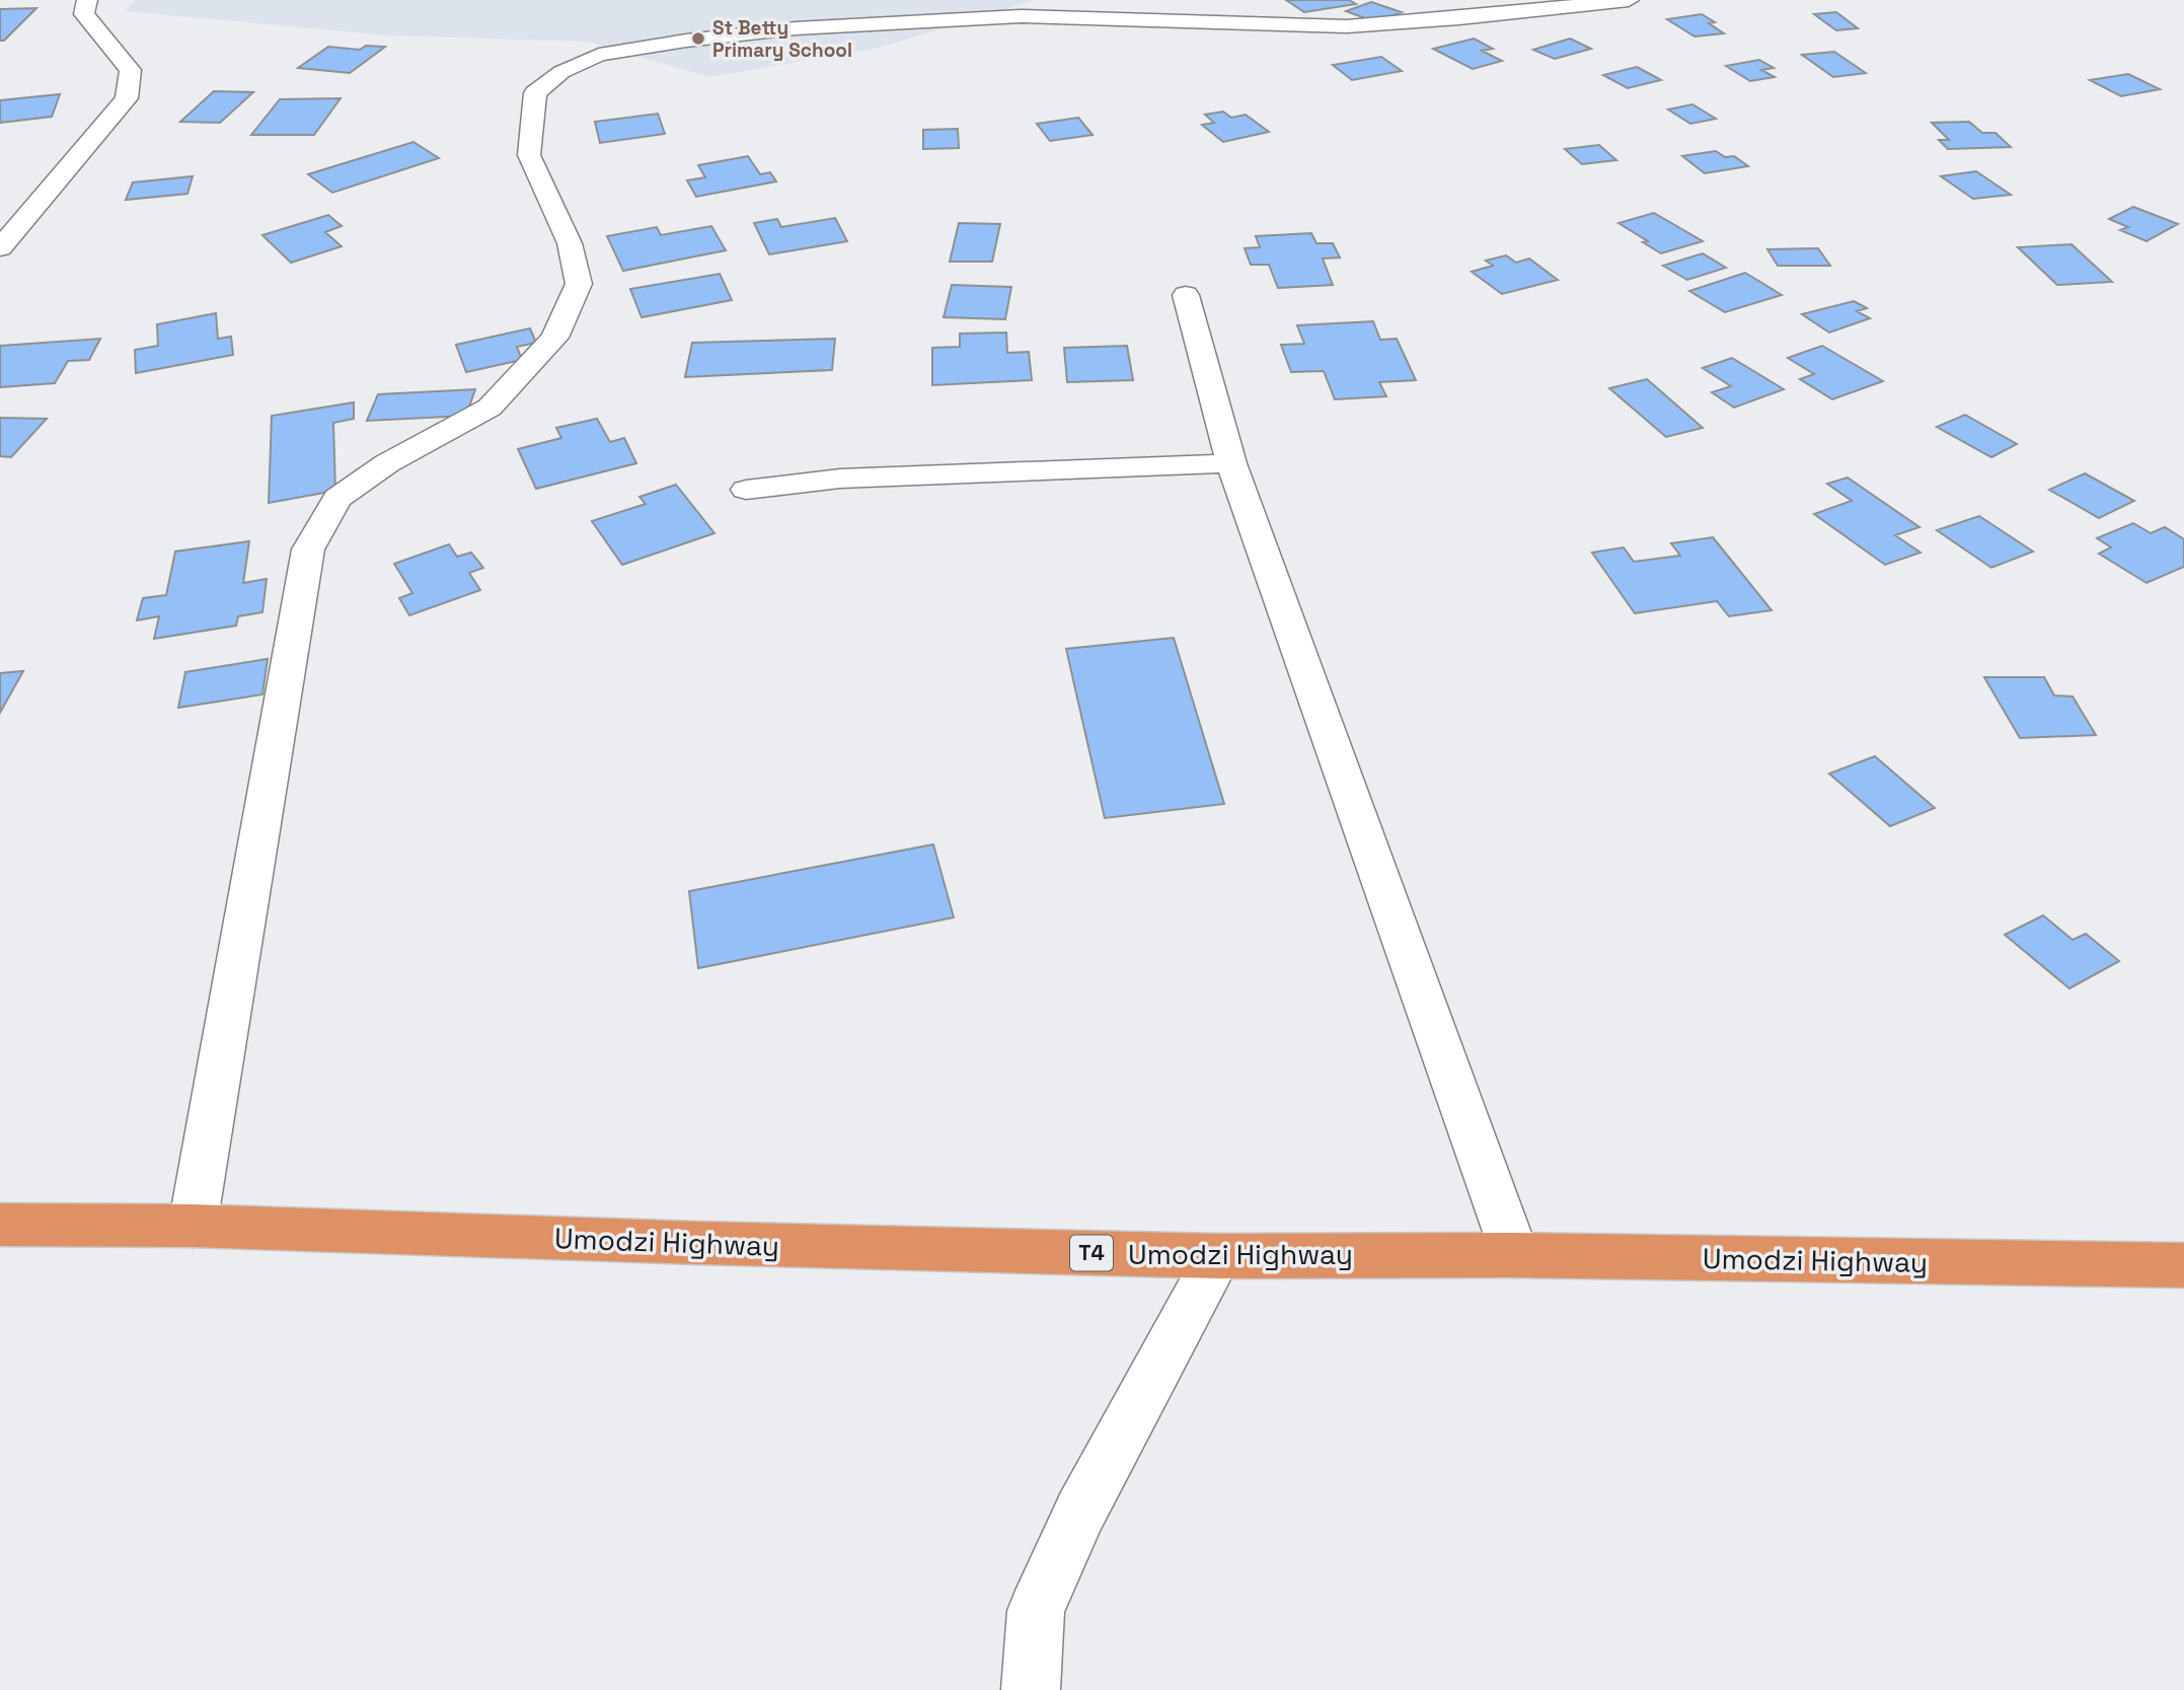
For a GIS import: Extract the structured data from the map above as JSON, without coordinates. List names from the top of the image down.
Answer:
{
  "streets": {
    "highway": ["Umodzi Highway", "T4"]
  },
  "places": ["St Betty Primary School"]
}
